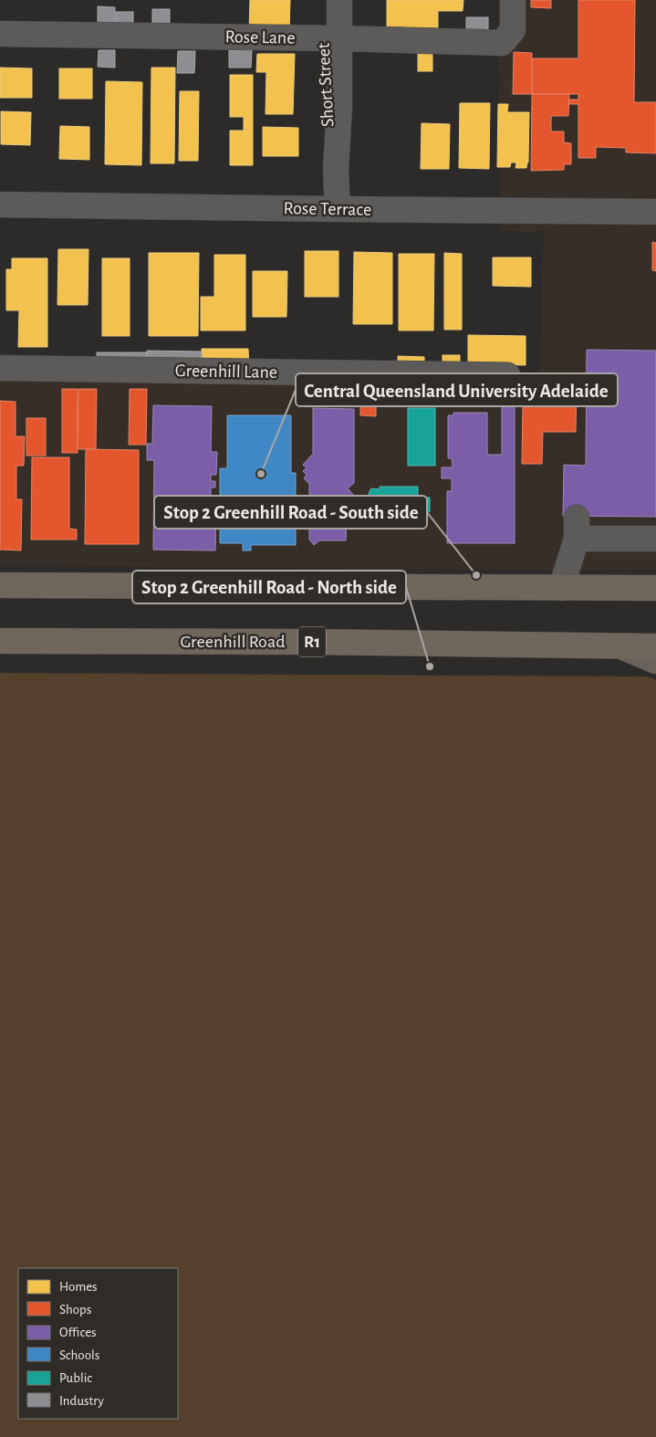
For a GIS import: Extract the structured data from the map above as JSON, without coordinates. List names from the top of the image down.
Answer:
{
  "streets": {
    "highway": ["Greenhill Road", "R1"],
    "street": [
      "Rose Lane",
      "Short Street",
      "Rose Terrace",
      "Greenhill Lane"
    ]
  },
  "crossings": [
    ["Rose Lane", "Short Street"],
    ["Short Street", "Rose Terrace"]
  ],
  "places": ["Central Queensland University Adelaide", "Stop 2 Greenhill Road - South side", "Stop 2 Greenhill Road - North side"],
  "legend": [
    "Homes",
    "Shops",
    "Offices",
    "Schools",
    "Public",
    "Industry"
  ]
}
